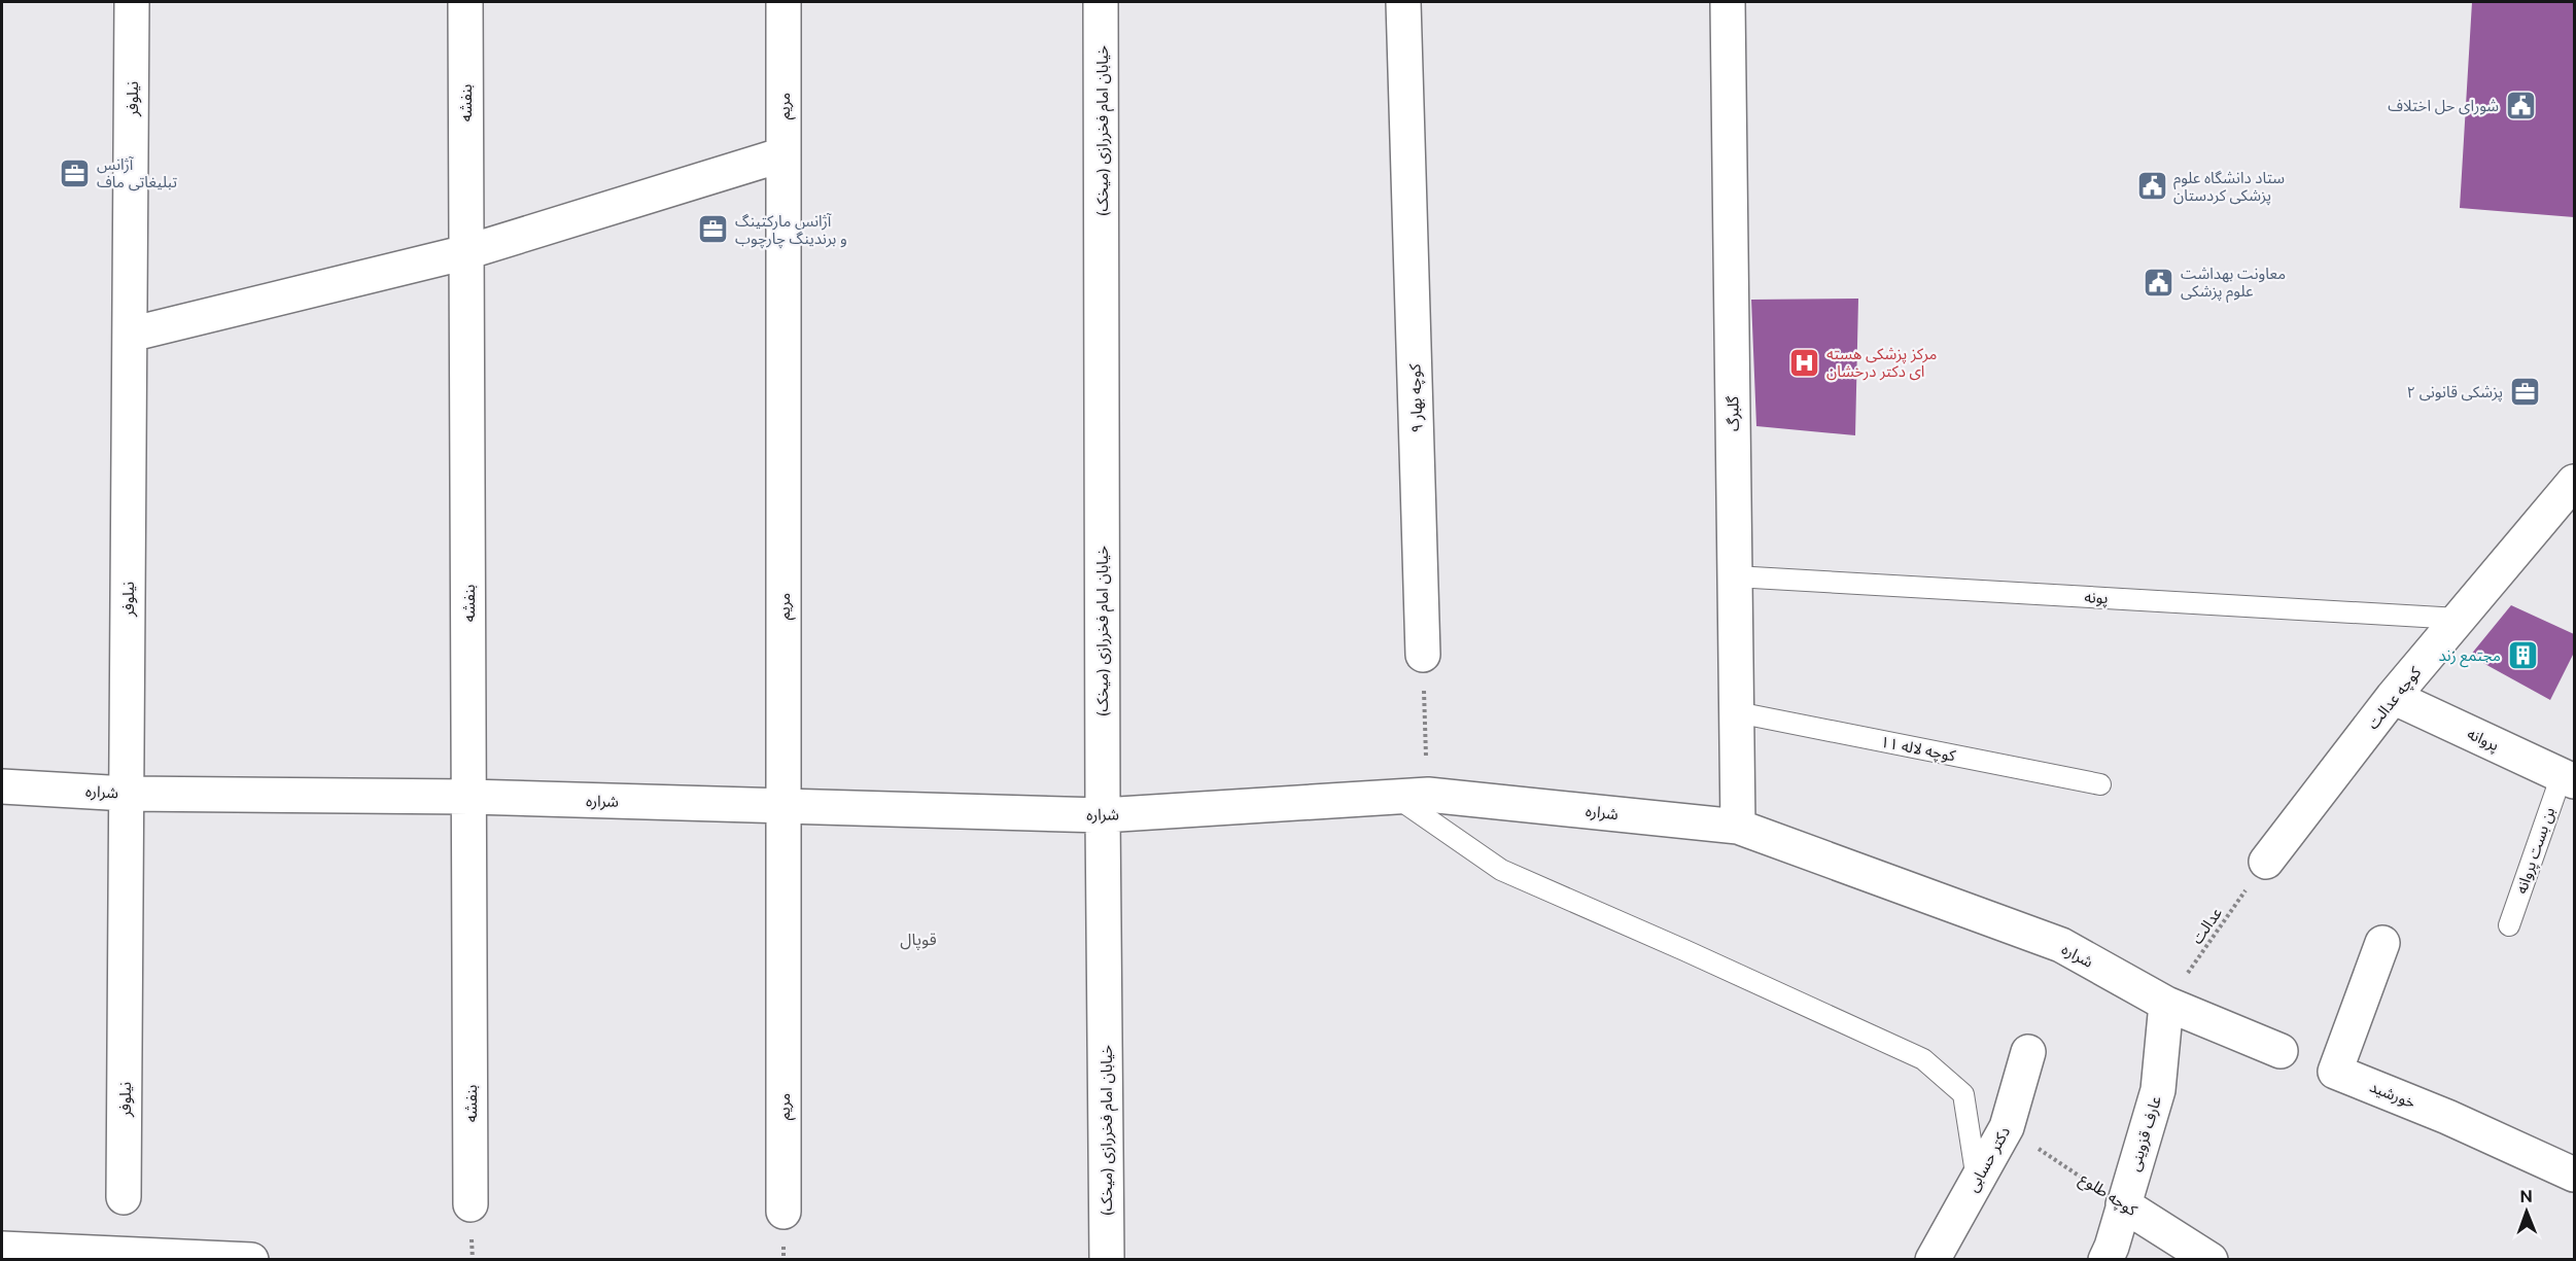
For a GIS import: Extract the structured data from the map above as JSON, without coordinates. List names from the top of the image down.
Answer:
{
  "streets": {
    "street": [
      "نیلوفر",
      "بنفشه",
      "مریم",
      "خیابان امام فخررازی (میخک)",
      "کوچه بهار ۹",
      "گلبرگ",
      "کوچه عدالت",
      "پروانه",
      "شراره",
      "خورشید",
      "عارف قزوینی",
      "دکتر حسابی",
      "کوچه طلوع"
    ],
    "lane": ["پونه", "کوچه لاله ۱۱", "بن بست پروانه"],
    "path": ["عدالت"]
  },
  "crossings": [
    ["نیلوفر", "شراره"],
    ["بنفشه", "شراره"],
    ["مریم", "شراره"],
    ["خیابان امام فخررازی (میخک)", "شراره"],
    ["گلبرگ", "پونه"],
    ["گلبرگ", "کوچه لاله ۱۱"],
    ["گلبرگ", "شراره"],
    ["پونه", "کوچه عدالت"],
    ["کوچه عدالت", "پروانه"],
    ["کوچه عدالت", "عدالت"],
    ["پروانه", "بن بست پروانه"],
    ["شراره", "عدالت"],
    ["شراره", "عارف قزوینی"],
    ["عدالت", "عارف قزوینی"],
    ["عارف قزوینی", "کوچه طلوع"],
    ["دکتر حسابی", "کوچه طلوع"]
  ],
  "districts": ["قوپال"],
  "places": {
    "public building": ["شورای حل اختلاف", "ستاد دانشگاه علوم پزشکی کردستان", "معاونت بهداشت علوم پزشکی"],
    "office": ["آژانس تبلیغاتی ماف", "آژانس مارکتینگ و برندینگ چارچوب", "پزشکی قانونی ۲"],
    "hospital": ["مرکز پزشکی هسته ای دکتر درخشان"],
    "building": ["مجتمع زند"]
  },
  "north": "top"
}
